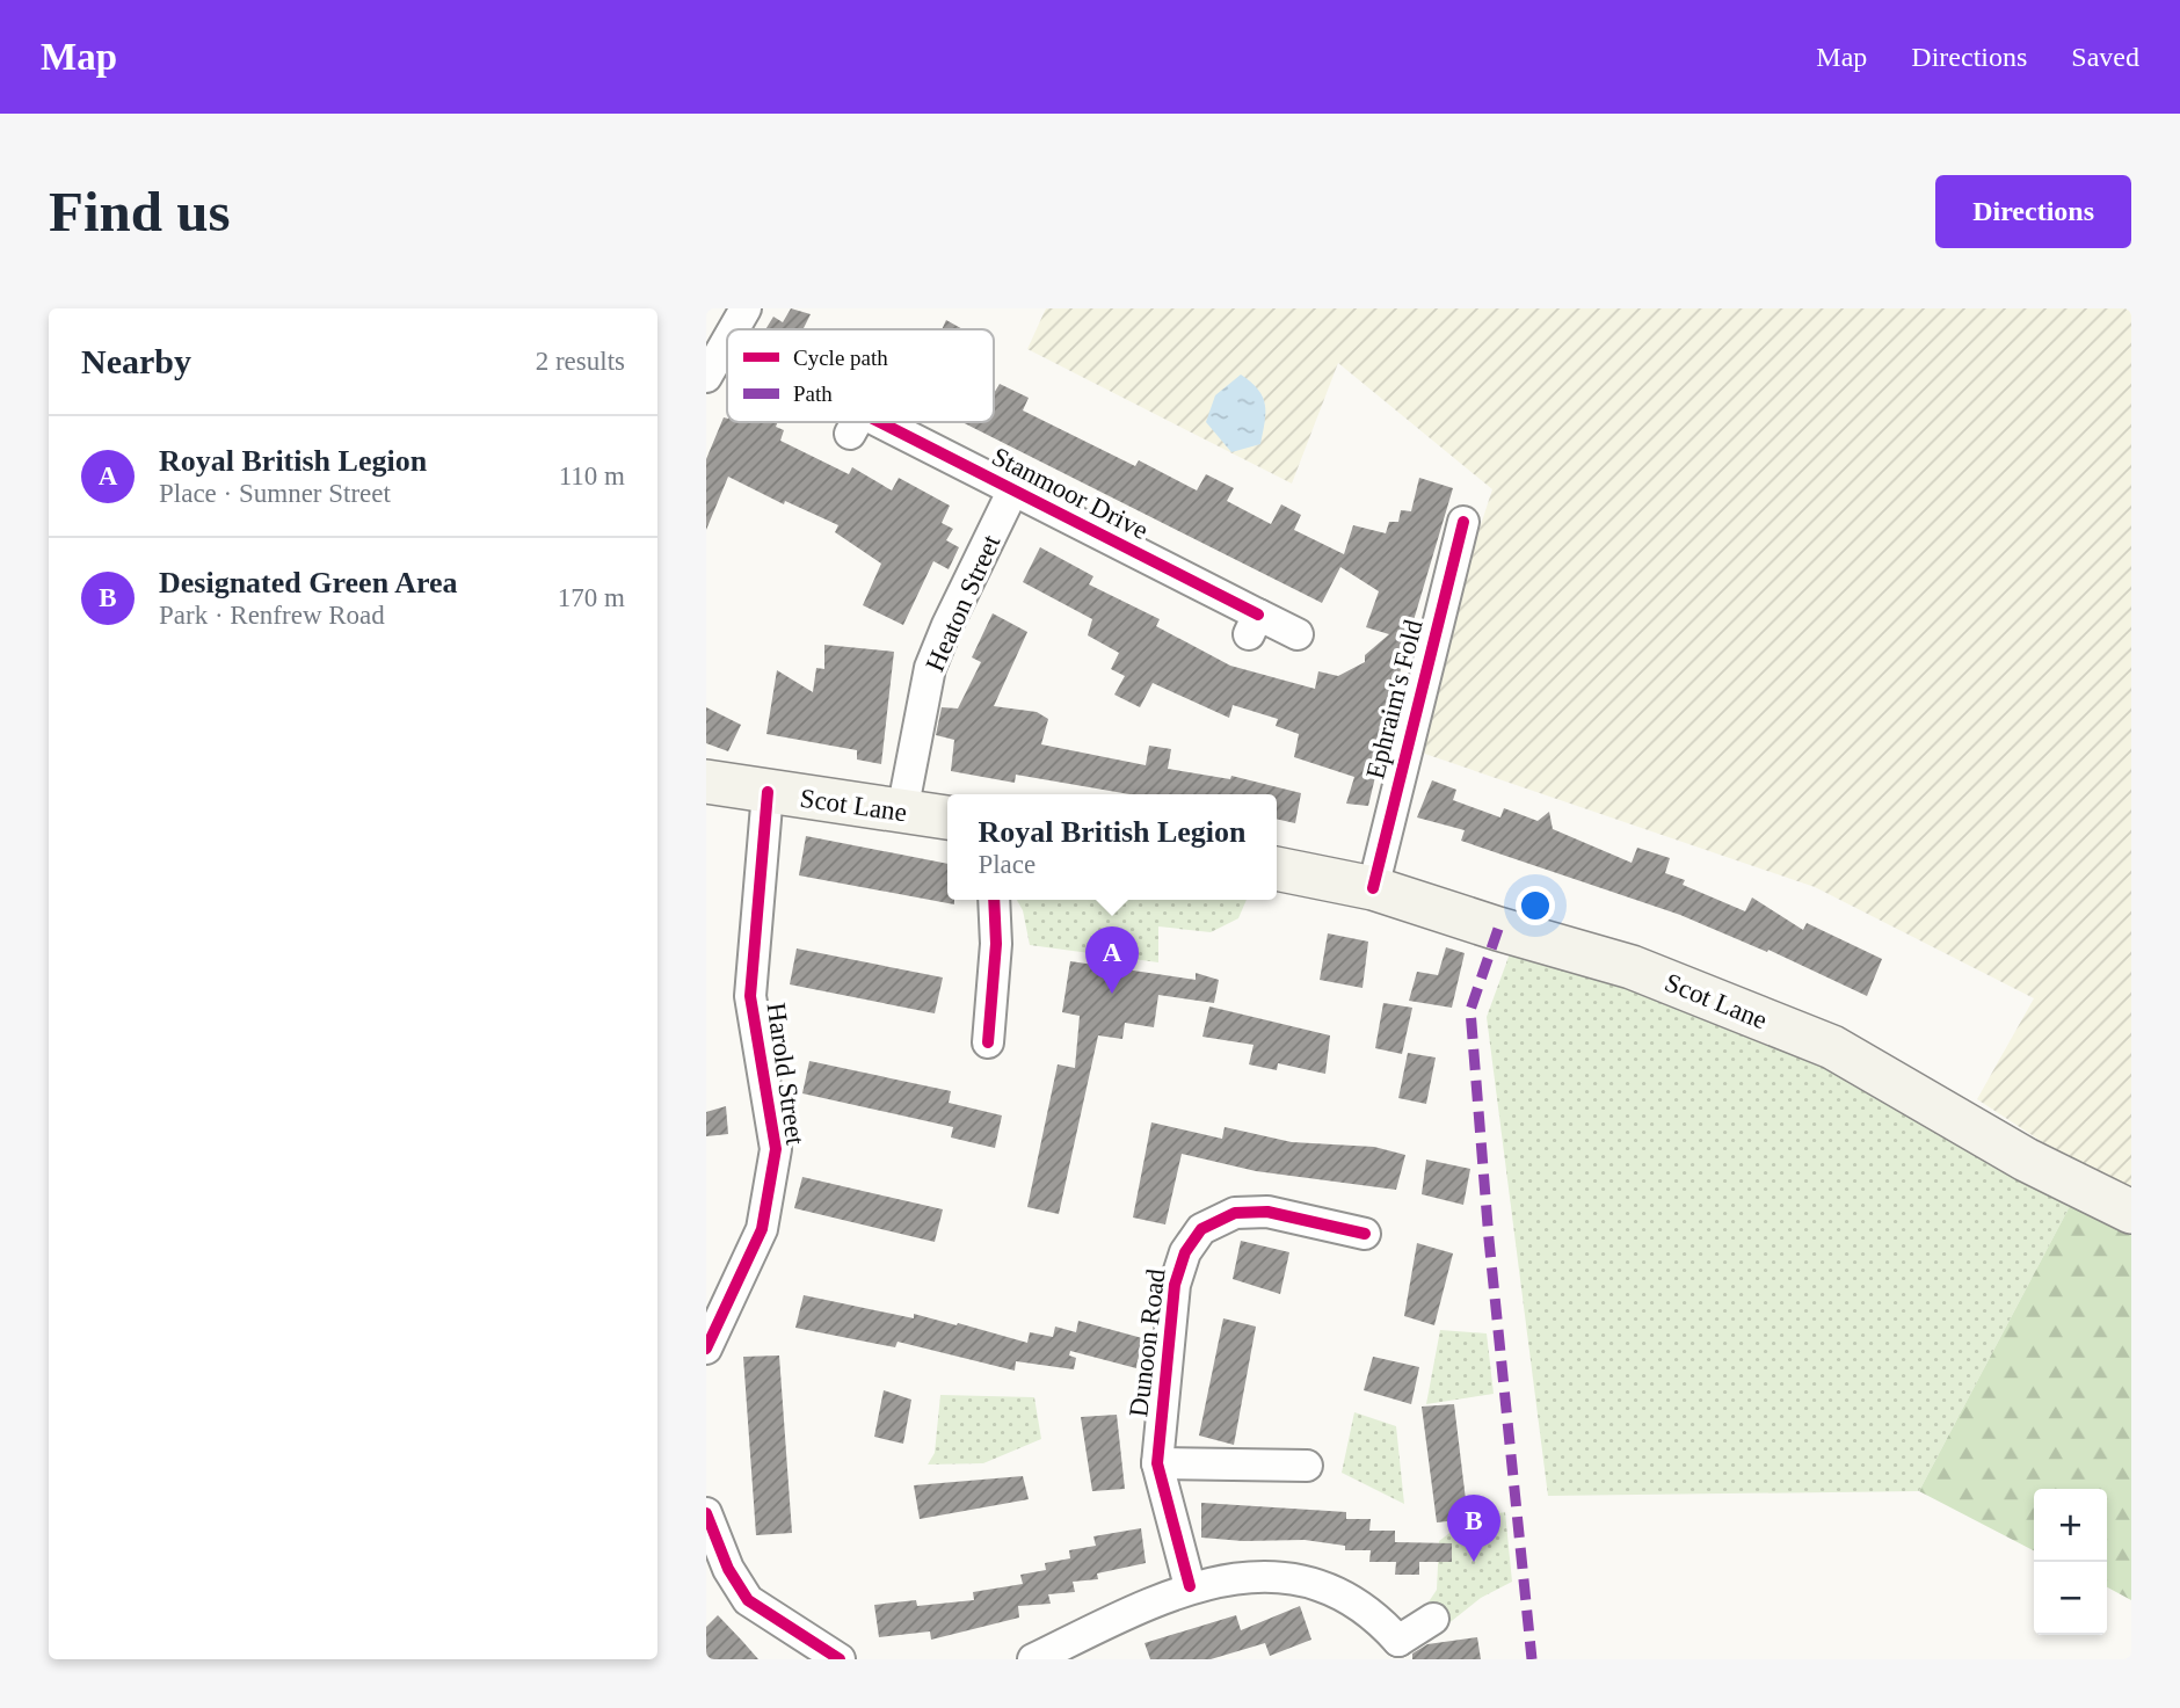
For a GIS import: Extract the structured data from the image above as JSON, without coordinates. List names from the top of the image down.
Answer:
{
  "streets": {
    "main road": ["Scot Lane"],
    "street": [
      "Stanmoor Drive",
      "Heaton Street",
      "Ephraim's Fold",
      "Harold Street",
      "Dunoon Road"
    ]
  },
  "crossings": [
    ["Stanmoor Drive", "Heaton Street"],
    ["Heaton Street", "Scot Lane"],
    ["Ephraim's Fold", "Scot Lane"],
    ["Scot Lane", "Harold Street"]
  ],
  "legend": ["Cycle path", "Path"],
  "page": {
    "header": "Map",
    "nav": ["Map", "Directions", "Saved"],
    "buttons": "Directions",
    "title": "Find us",
    "heading": ["Nearby", "2 results"],
    "list": [
      {
        "mark": "A",
        "name": "Royal British Legion",
        "note": "Place · Sumner Street",
        "value": "110 m"
      },
      {
        "mark": "B",
        "name": "Designated Green Area",
        "note": "Park · Renfrew Road",
        "value": "170 m"
      }
    ],
    "popup": ["Royal British Legion", "Place"],
    "pins": ["A", "B"],
    "map_buttons": ["+", "−"]
  }
}
